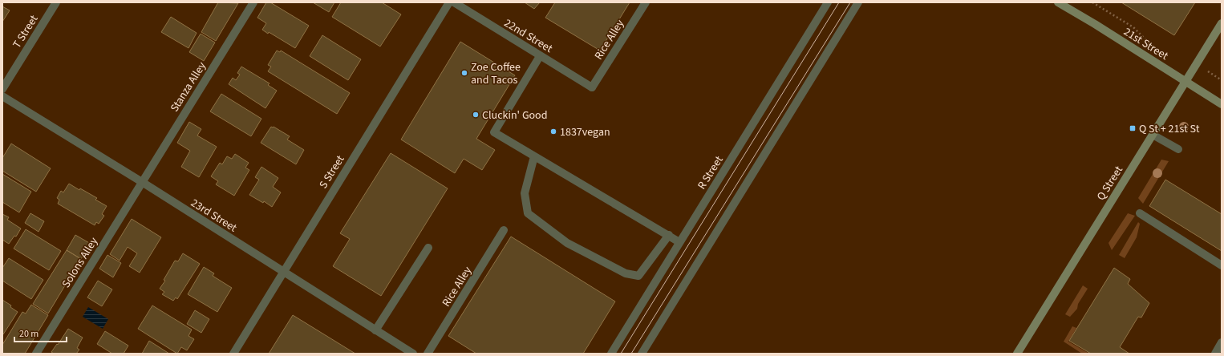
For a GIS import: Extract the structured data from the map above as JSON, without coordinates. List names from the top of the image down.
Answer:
{
  "streets": {
    "main road": ["21st Street", "Q Street"],
    "street": [
      "T Street",
      "22nd Street",
      "Rice Alley",
      "Stanza Alley",
      "S Street",
      "R Street",
      "23rd Street",
      "Solons Alley"
    ]
  },
  "crossings": [
    ["22nd Street", "Rice Alley"],
    ["21st Street", "Q Street"],
    ["Stanza Alley", "23rd Street"],
    ["Stanza Alley", "Solons Alley"],
    ["S Street", "23rd Street"],
    ["23rd Street", "Solons Alley"]
  ],
  "places": {
    "other": ["Zoe Coffee and Tacos", "Cluckin' Good", "1837vegan"],
    "transit": ["Q St + 21st St"]
  },
  "scale_bar": "20 m"
}
